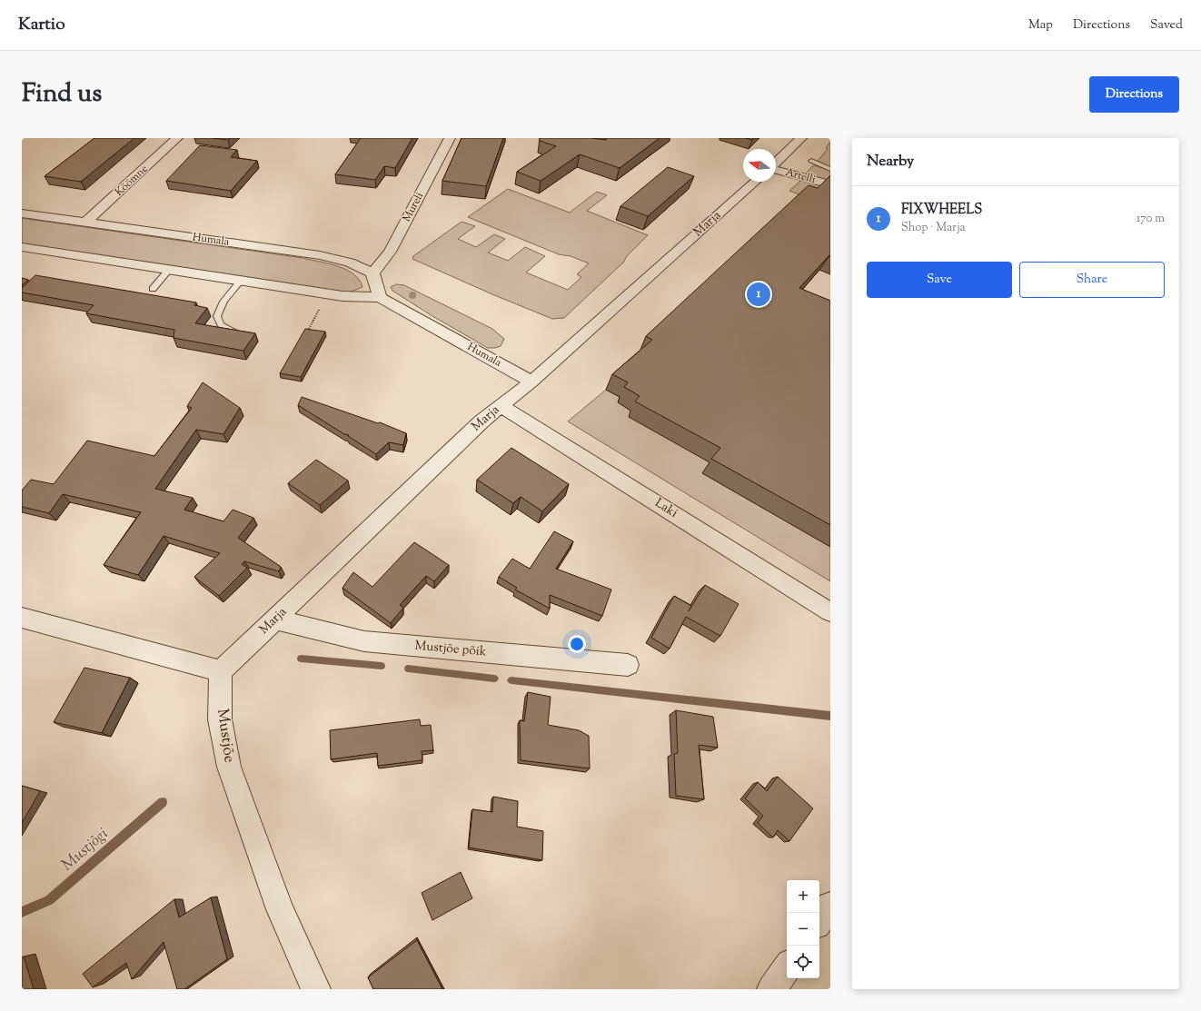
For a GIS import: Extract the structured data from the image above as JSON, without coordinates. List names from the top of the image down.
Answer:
{
  "streets": {
    "street": [
      "Artelli",
      "Köömne",
      "Mureli",
      "Marja",
      "Humala",
      "Laki",
      "Mustjõe põik",
      "Mustjõe"
    ]
  },
  "crossings": [
    ["Köömne", "Humala"],
    ["Mureli", "Humala"],
    ["Marja", "Humala"],
    ["Marja", "Laki"],
    ["Marja", "Mustjõe põik"],
    ["Marja", "Mustjõe"]
  ],
  "water": ["Mustjõgi"],
  "north": "left",
  "page": {
    "header": "Kartio",
    "nav": ["Map", "Directions", "Saved"],
    "title": "Find us",
    "buttons": [
      "Directions",
      ["Save", "Share"]
    ],
    "heading": "Nearby",
    "list": [
      {
        "mark": "1",
        "name": "FIXWHEELS",
        "note": "Shop · Marja",
        "value": "170 m"
      }
    ],
    "pins": "1",
    "map_buttons": ["+", "−"]
  }
}
